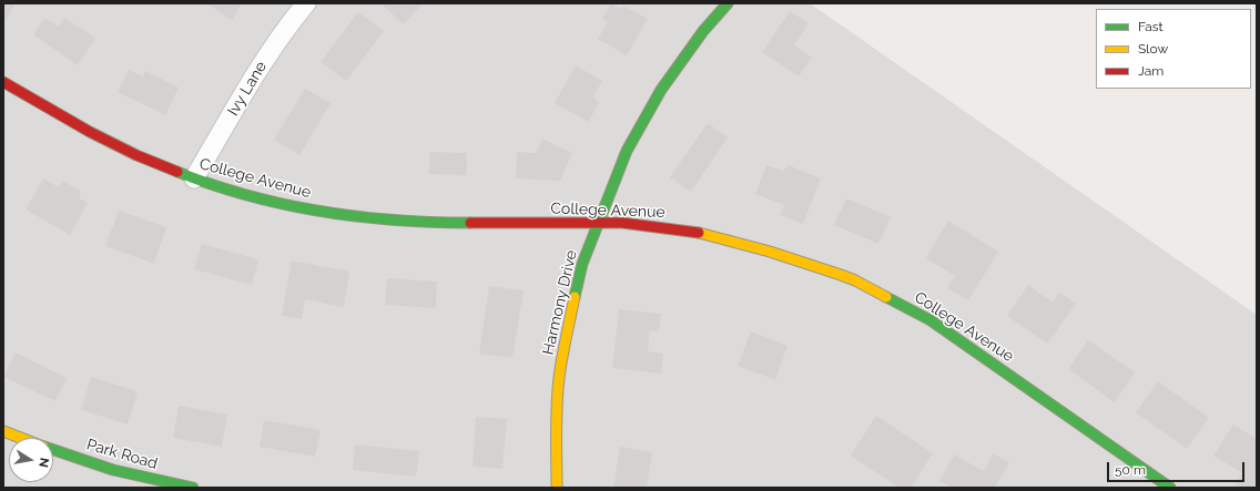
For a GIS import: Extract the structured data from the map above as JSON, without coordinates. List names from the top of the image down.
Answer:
{
  "streets": {
    "street": [
      "Ivy Lane",
      "College Avenue",
      "Harmony Drive",
      "Park Road"
    ]
  },
  "crossings": [
    ["Ivy Lane", "College Avenue"],
    ["College Avenue", "Harmony Drive"]
  ],
  "legend": ["Fast", "Slow", "Jam"],
  "scale_bar": "50 m",
  "north": "right"
}
